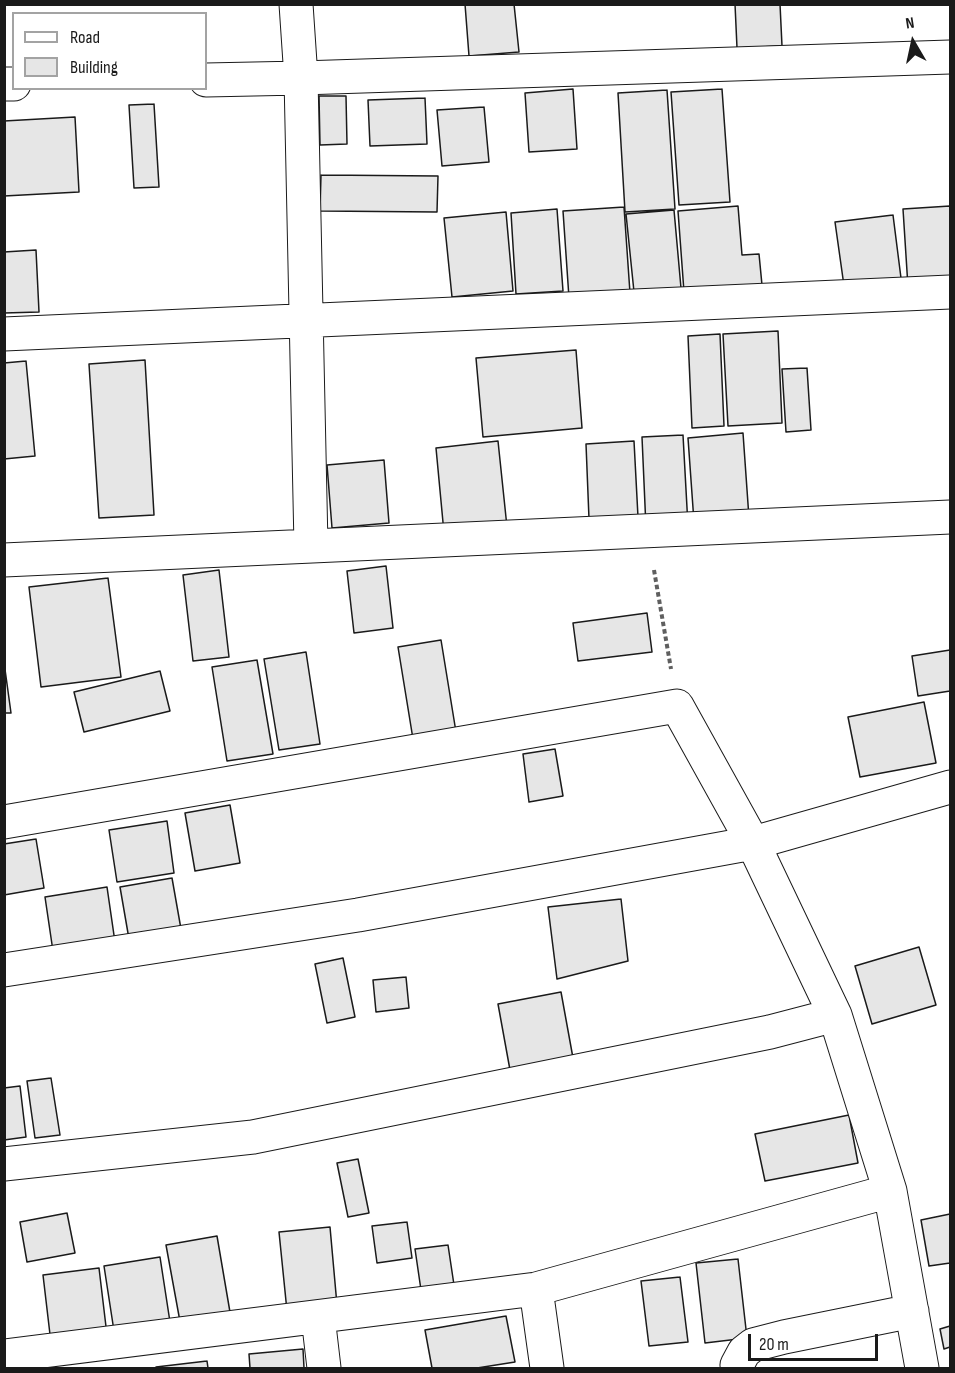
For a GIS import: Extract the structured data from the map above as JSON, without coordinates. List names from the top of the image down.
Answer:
{
  "legend": ["Road", "Building"],
  "scale_bar": "20 m",
  "north": "top"
}
